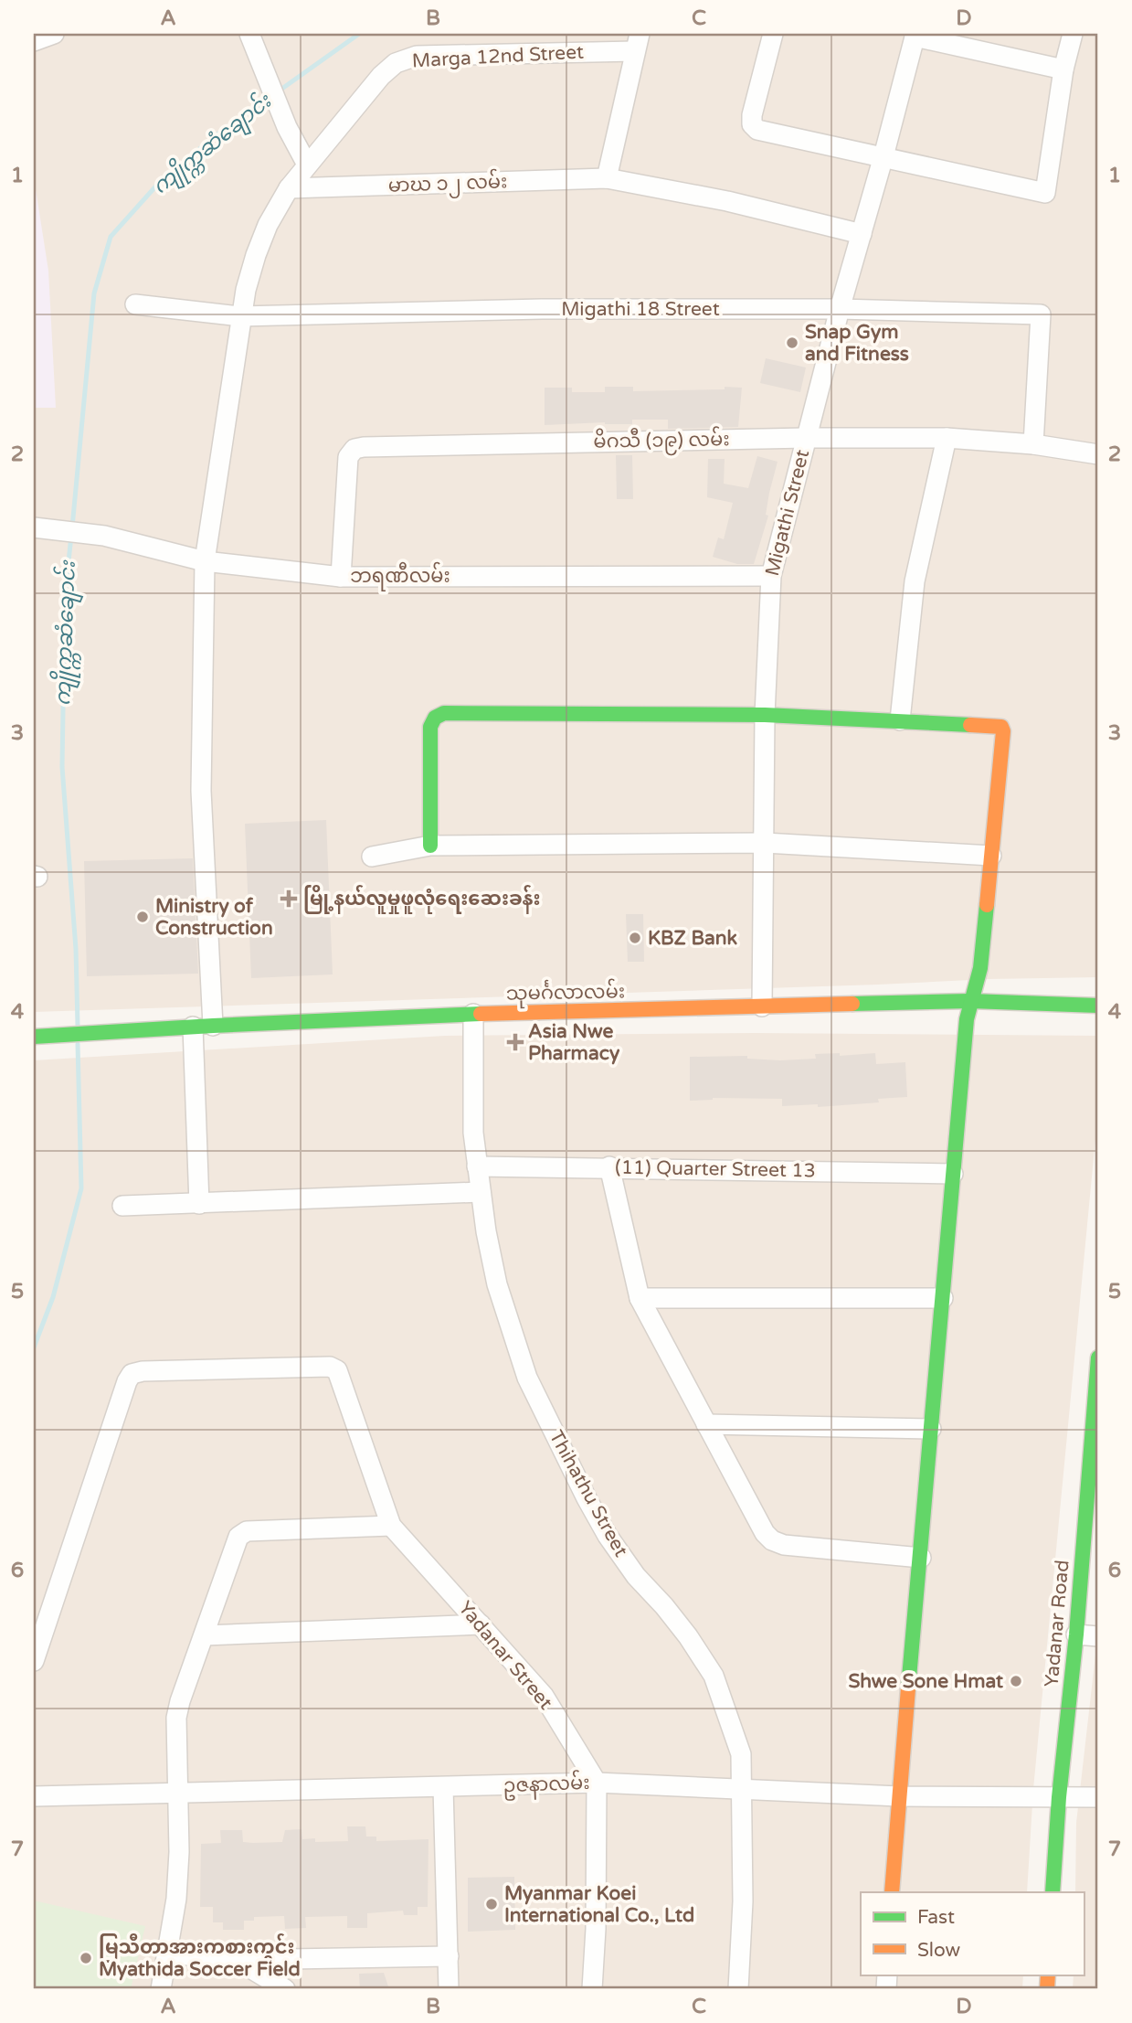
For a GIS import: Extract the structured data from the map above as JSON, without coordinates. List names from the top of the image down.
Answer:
{
  "streets": {
    "street": [
      "Marga 12nd Street",
      "မာဃ ၁၂ လမ်း",
      "Migathi 18 Street",
      "မိဂသီ (၁၉) လမ်း",
      "Migathi Street",
      "ဘရဏီလမ်း",
      "သုမင်္ဂလာလမ်း",
      "(11) Quarter Street 13",
      "Thihathu Street",
      "Yadanar Road",
      "Yadanar Street",
      "ဥဇနာလမ်း"
    ]
  },
  "crossings": [
    ["Marga 12nd Street", "မာဃ ၁၂ လမ်း"],
    ["Marga 12nd Street", "Migathi 18 Street"],
    ["Marga 12nd Street", "ဘရဏီလမ်း"],
    ["Marga 12nd Street", "သုမင်္ဂလာလမ်း"],
    ["မာဃ ၁၂ လမ်း", "Migathi Street"],
    ["Migathi 18 Street", "မိဂသီ (၁၉) လမ်း"],
    ["Migathi 18 Street", "Migathi Street"],
    ["မိဂသီ (၁၉) လမ်း", "Migathi Street"],
    ["မိဂသီ (၁၉) လမ်း", "ဘရဏီလမ်း"],
    ["Migathi Street", "ဘရဏီလမ်း"],
    ["Migathi Street", "သုမင်္ဂလာလမ်း"],
    ["သုမင်္ဂလာလမ်း", "Thihathu Street"],
    ["(11) Quarter Street 13", "Thihathu Street"],
    ["Thihathu Street", "ဥဇနာလမ်း"],
    ["Yadanar Road", "ဥဇနာလမ်း"],
    ["Yadanar Street", "ဥဇနာလမ်း"]
  ],
  "water": ["ကျိုက္ကဆံချောင်း"],
  "places": {
    "other": [
      "Snap Gym and Fitness",
      "Ministry of Construction",
      "KBZ Bank",
      "Shwe Sone Hmat",
      "Myanmar Koei International Co., Ltd",
      "မြသီတာအားကစားကွင်း Myathida Soccer Field"
    ],
    "health": ["မြို့နယ်လူမှုဖူလုံရေးဆေးခန်း", "Asia Nwe Pharmacy"]
  },
  "legend": ["Fast", "Slow"],
  "grid": {
    "columns": [
      "A",
      "B",
      "C",
      "D"
    ],
    "rows": [
      "1",
      "2",
      "3",
      "4",
      "5",
      "6",
      "7"
    ]
  }
}
